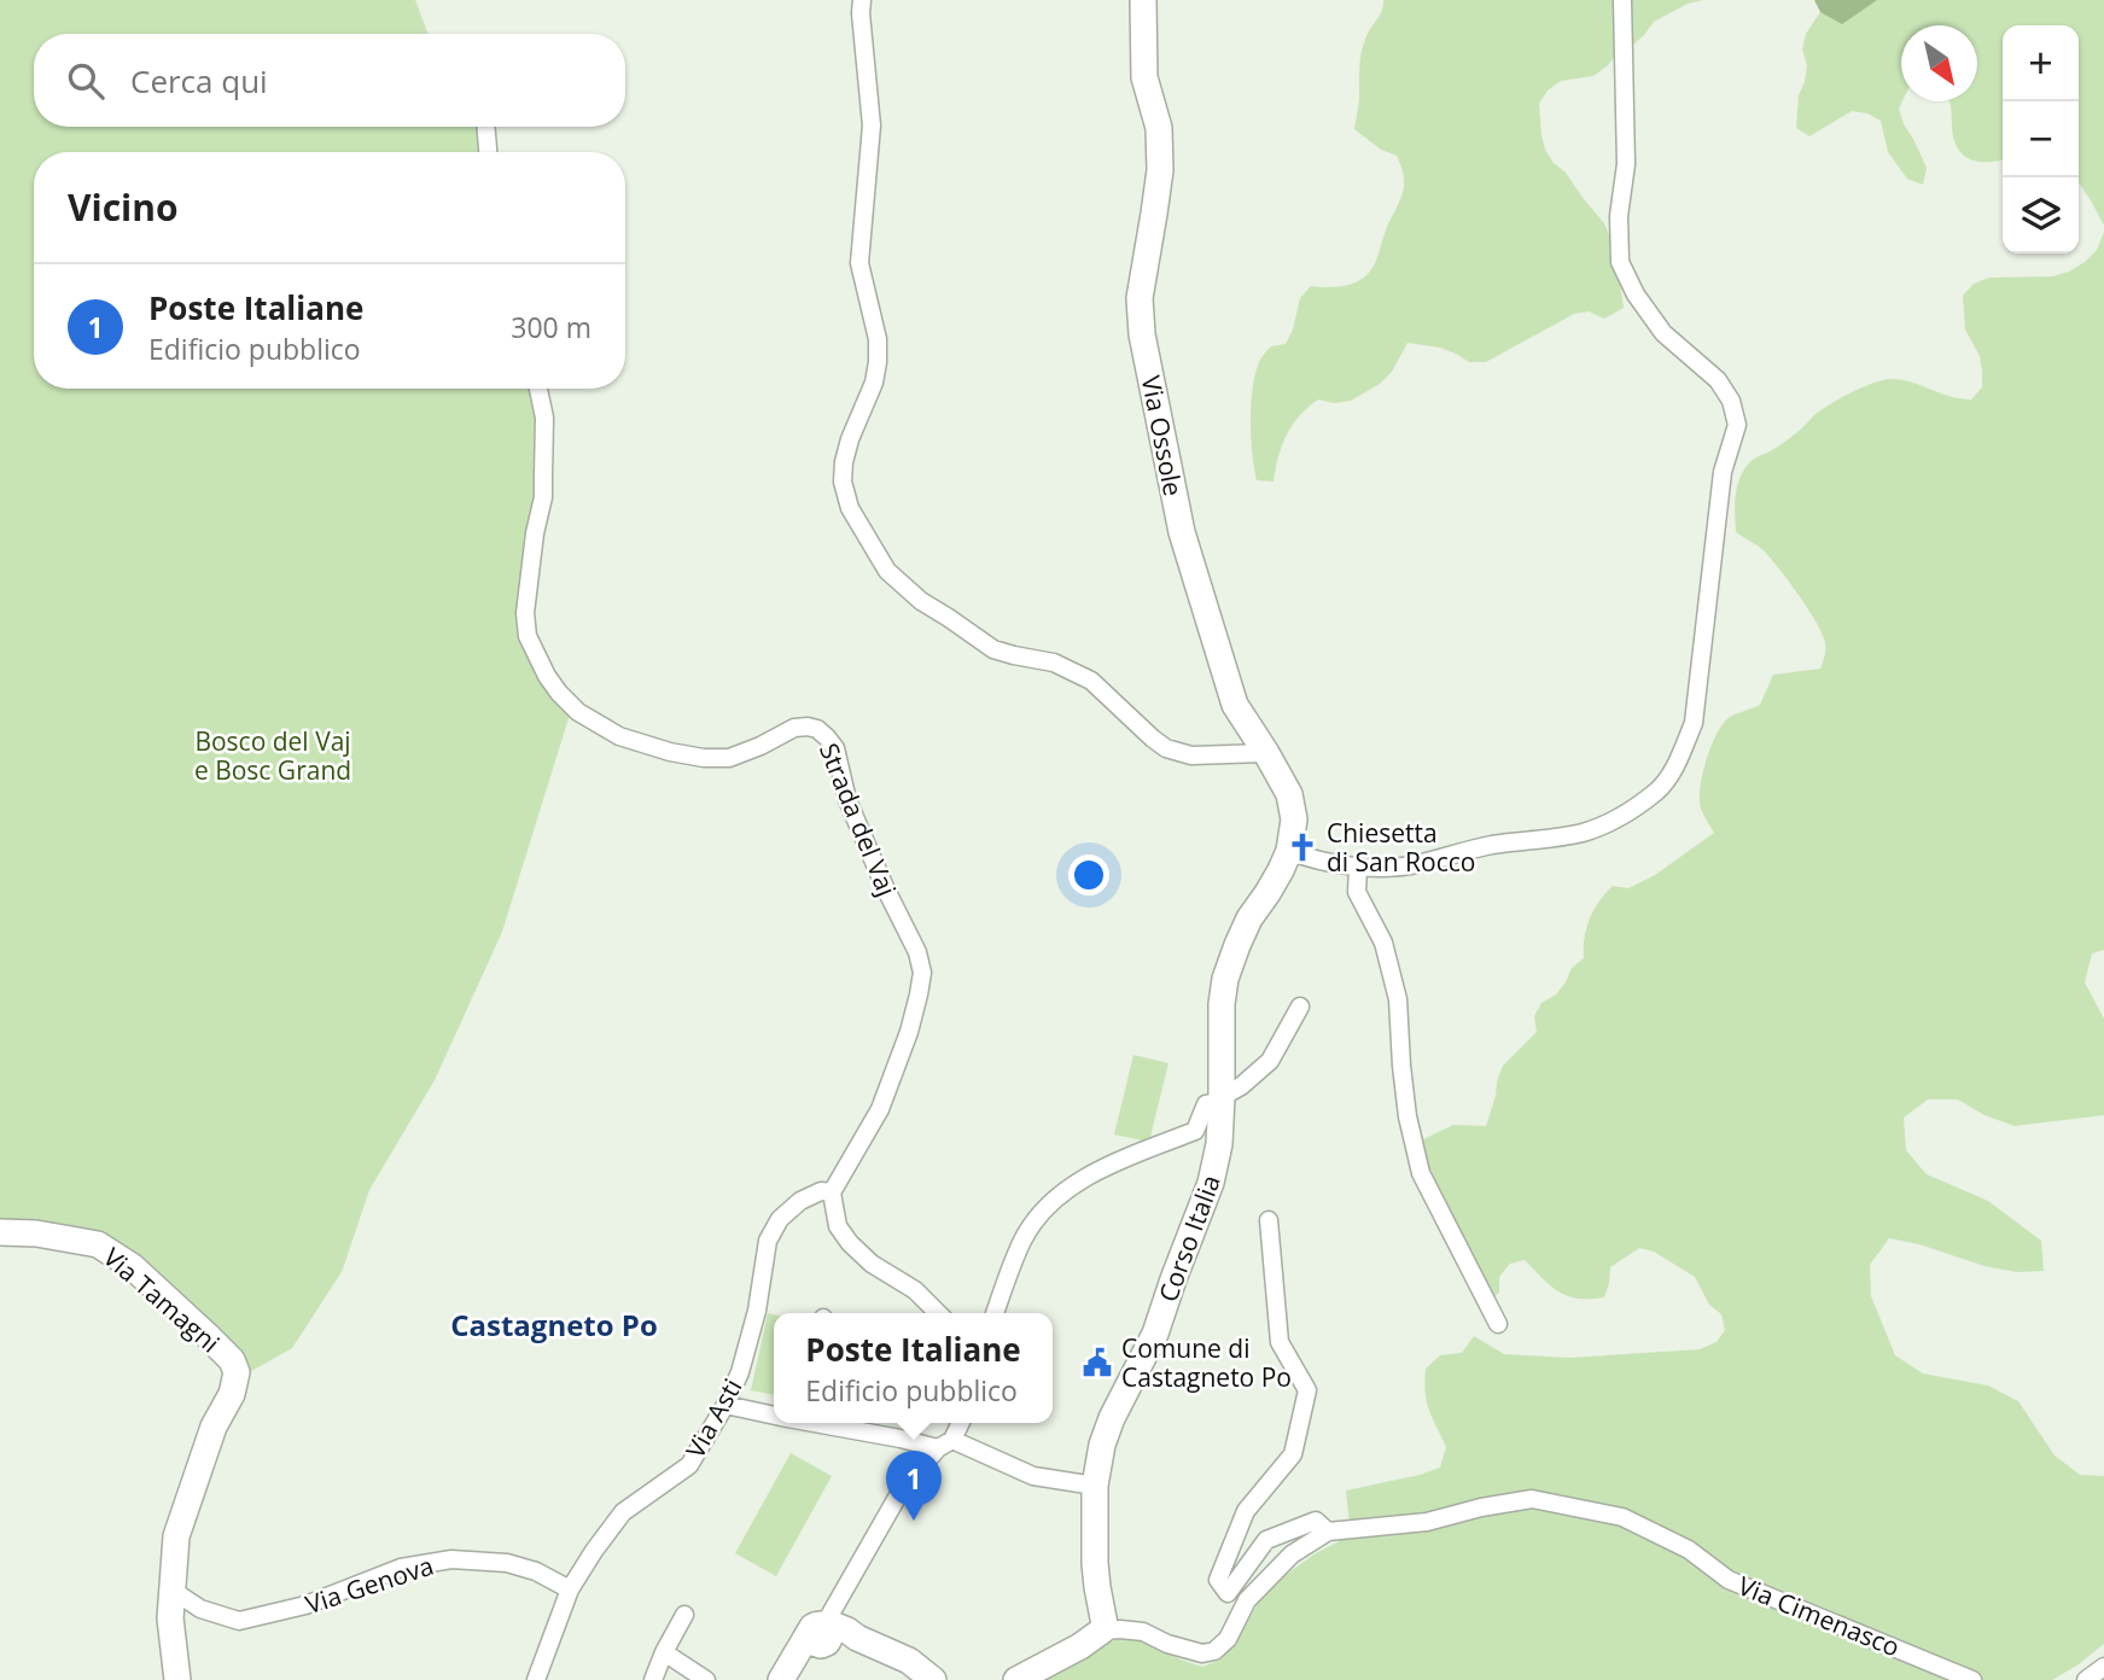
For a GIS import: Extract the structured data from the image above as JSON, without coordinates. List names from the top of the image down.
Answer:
{
  "streets": {
    "street": [
      "Via Ossole",
      "Strada del Vaj",
      "Corso Italia",
      "Via Tamagni",
      "Via Asti",
      "Via Genova",
      "Via Cimenasco"
    ]
  },
  "crossings": [
    ["Via Ossole", "Corso Italia"],
    ["Strada del Vaj", "Via Asti"],
    ["Corso Italia", "Via Cimenasco"],
    ["Via Tamagni", "Via Genova"],
    ["Via Asti", "Via Genova"]
  ],
  "districts": ["Castagneto Po"],
  "parks": ["Bosco del Vaj e Bosc Grand"],
  "places": {
    "church": ["Chiesetta di San Rocco"],
    "public building": ["Comune di Castagneto Po"]
  },
  "north": "bottom right",
  "page": {
    "map_buttons": ["+", "−"],
    "search": "Cerca qui",
    "heading": "Vicino",
    "list": [
      {
        "mark": "1",
        "name": "Poste Italiane",
        "note": "Edificio pubblico",
        "value": "300 m"
      }
    ],
    "popup": ["Poste Italiane", "Edificio pubblico"],
    "pins": "1"
  }
}
